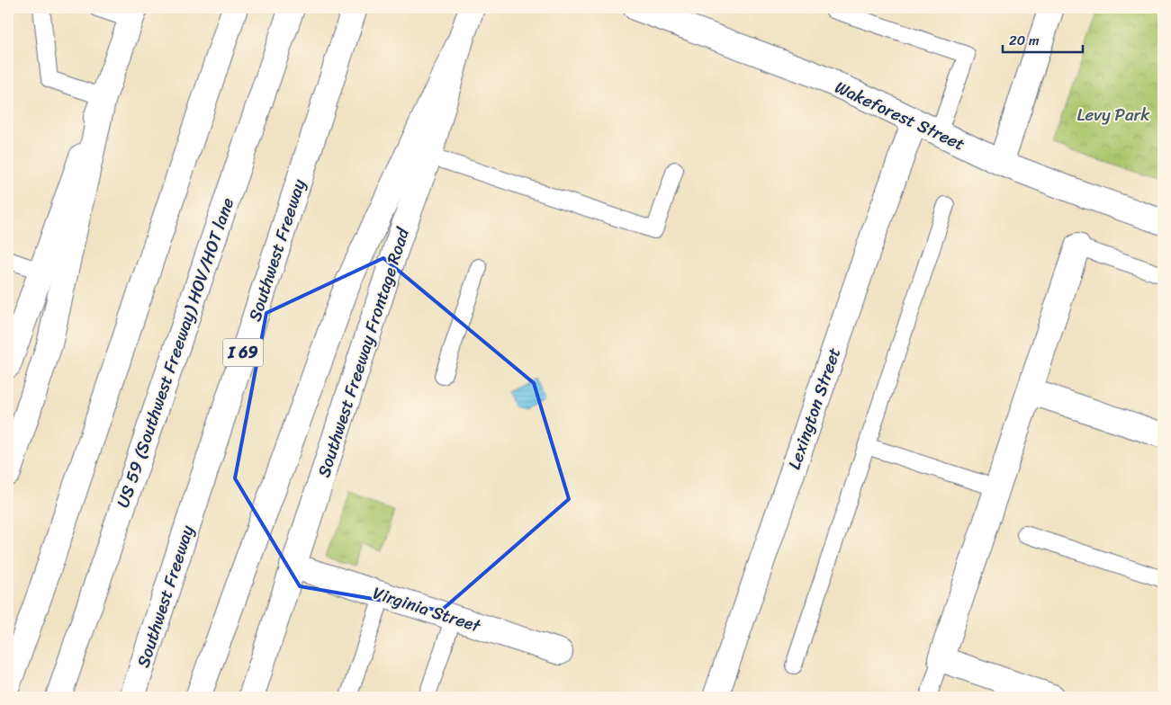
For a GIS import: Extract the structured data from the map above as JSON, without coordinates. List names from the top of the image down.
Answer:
{
  "streets": {
    "main road": [
      "Wakeforest Street",
      "Southwest Freeway",
      "US 59 (Southwest Freeway) HOV/HOT lane",
      "I 69",
      "Southwest Freeway Frontage Road",
      "Lexington Street",
      "Virginia Street"
    ]
  },
  "crossings": [
    ["Wakeforest Street", "Lexington Street"],
    ["Southwest Freeway Frontage Road", "Virginia Street"]
  ],
  "parks": ["Levy Park"],
  "scale_bar": "20 m"
}
